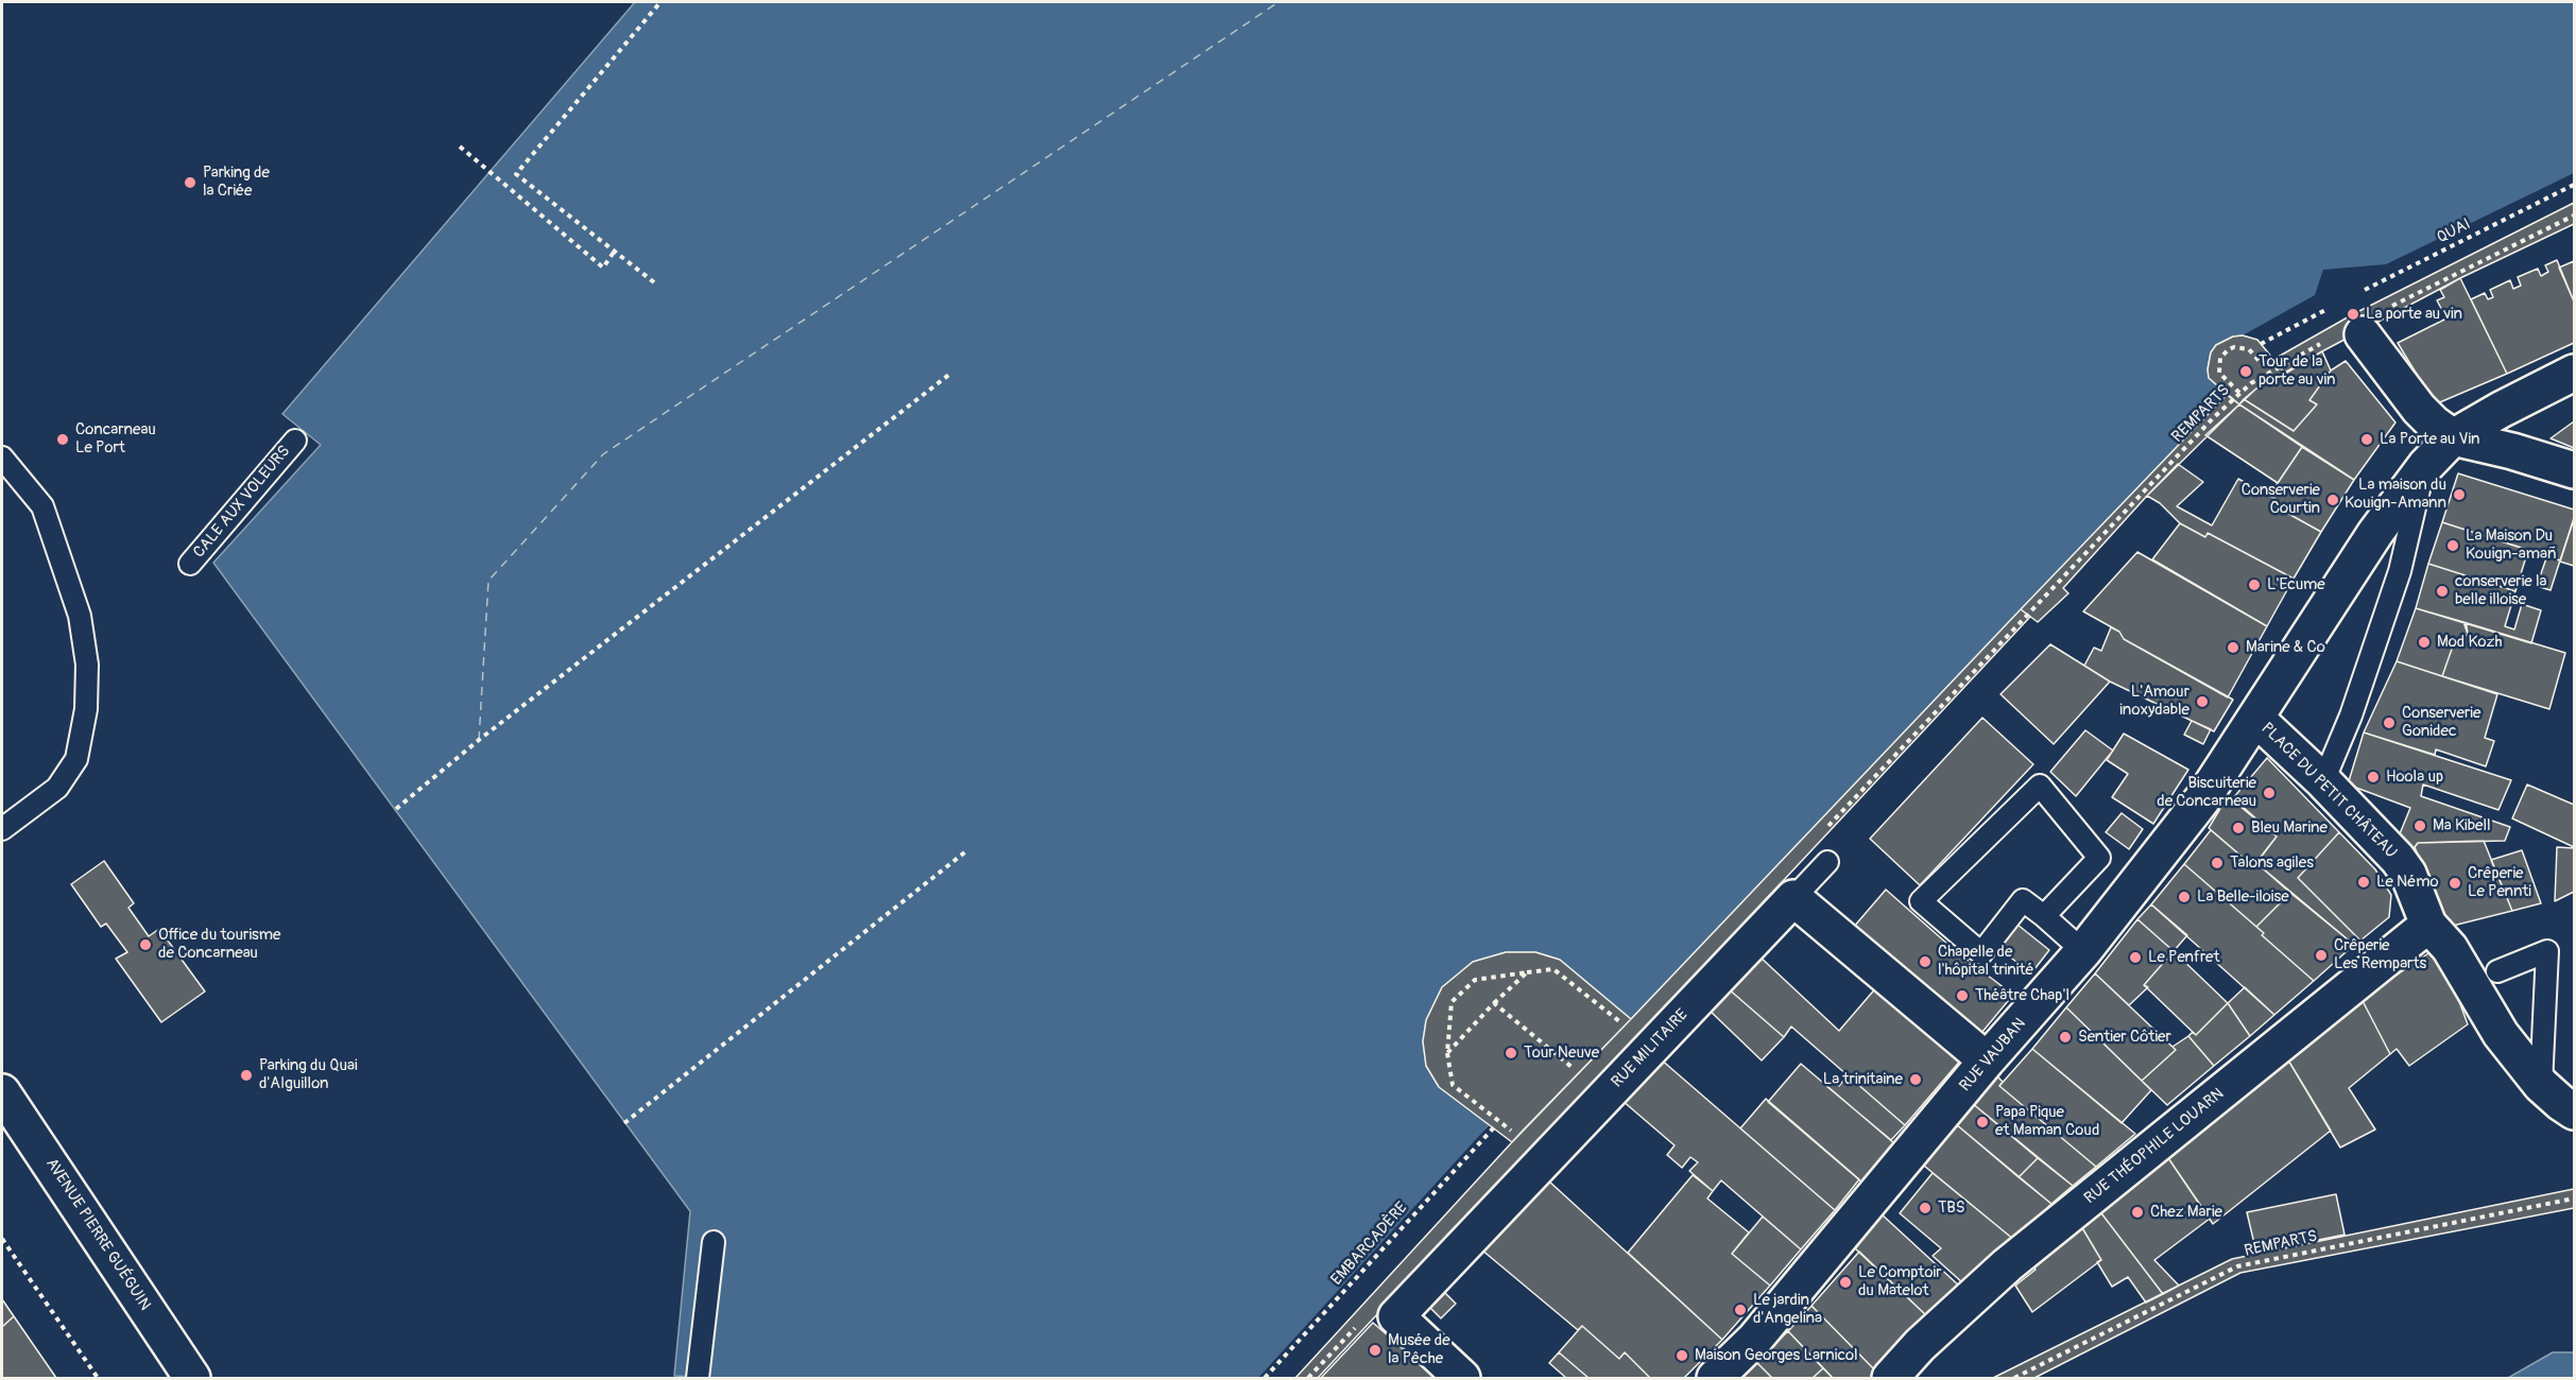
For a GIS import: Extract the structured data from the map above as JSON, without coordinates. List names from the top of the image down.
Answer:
{
  "streets": {
    "street": [
      "PLACE DU PETIT CHÂTEAU",
      "RUE MILITAIRE",
      "RUE VAUBAN",
      "RUE THÉOPHILE LOUARN",
      "AVENUE PIERRE GUÉGUIN"
    ],
    "lane": ["CALE AUX VOLEURS"],
    "path": ["QUAI", "REMPARTS", "EMBARCADÈRE"]
  },
  "crossings": [
    ["PLACE DU PETIT CHÂTEAU", "RUE VAUBAN"],
    ["PLACE DU PETIT CHÂTEAU", "RUE THÉOPHILE LOUARN"]
  ],
  "places": [
    "Parking de la Criée",
    "La porte au vin",
    "Tour de la porte au vin",
    "Concarneau Le Port",
    "La Porte au Vin",
    "La maison du Kouign-Amann",
    "Conserverie Courtin",
    "La Maison Du Kouign-amañ",
    "L'Ecume",
    "conserverie la belle illoise",
    "Mod Kozh",
    "Marine & Co",
    "L'Amour inoxydable",
    "Conserverie Gonidec",
    "Hoola up",
    "Biscuiterie de Concarneau",
    "Ma Kibell",
    "Bleu Marine",
    "Talons agiles",
    "Le Némo",
    "Crêperie Le Pennti",
    "La Belle-iloise",
    "Office du tourisme de Concarneau",
    "Crêperie Les Remparts",
    "Le Penfret",
    "Chapelle de l'hôpital trinité",
    "Théâtre Chap'l",
    "Sentier Côtier",
    "Tour Neuve",
    "Parking du Quai d'AIguillon",
    "La trinitaine",
    "Papa Pique et Maman Coud",
    "TBS",
    "Chez Marie",
    "Le Comptoir du Matelot",
    "Le jardin d'Angelina",
    "Musée de la Pêche",
    "Maison Georges Larnicol"
  ]
}
